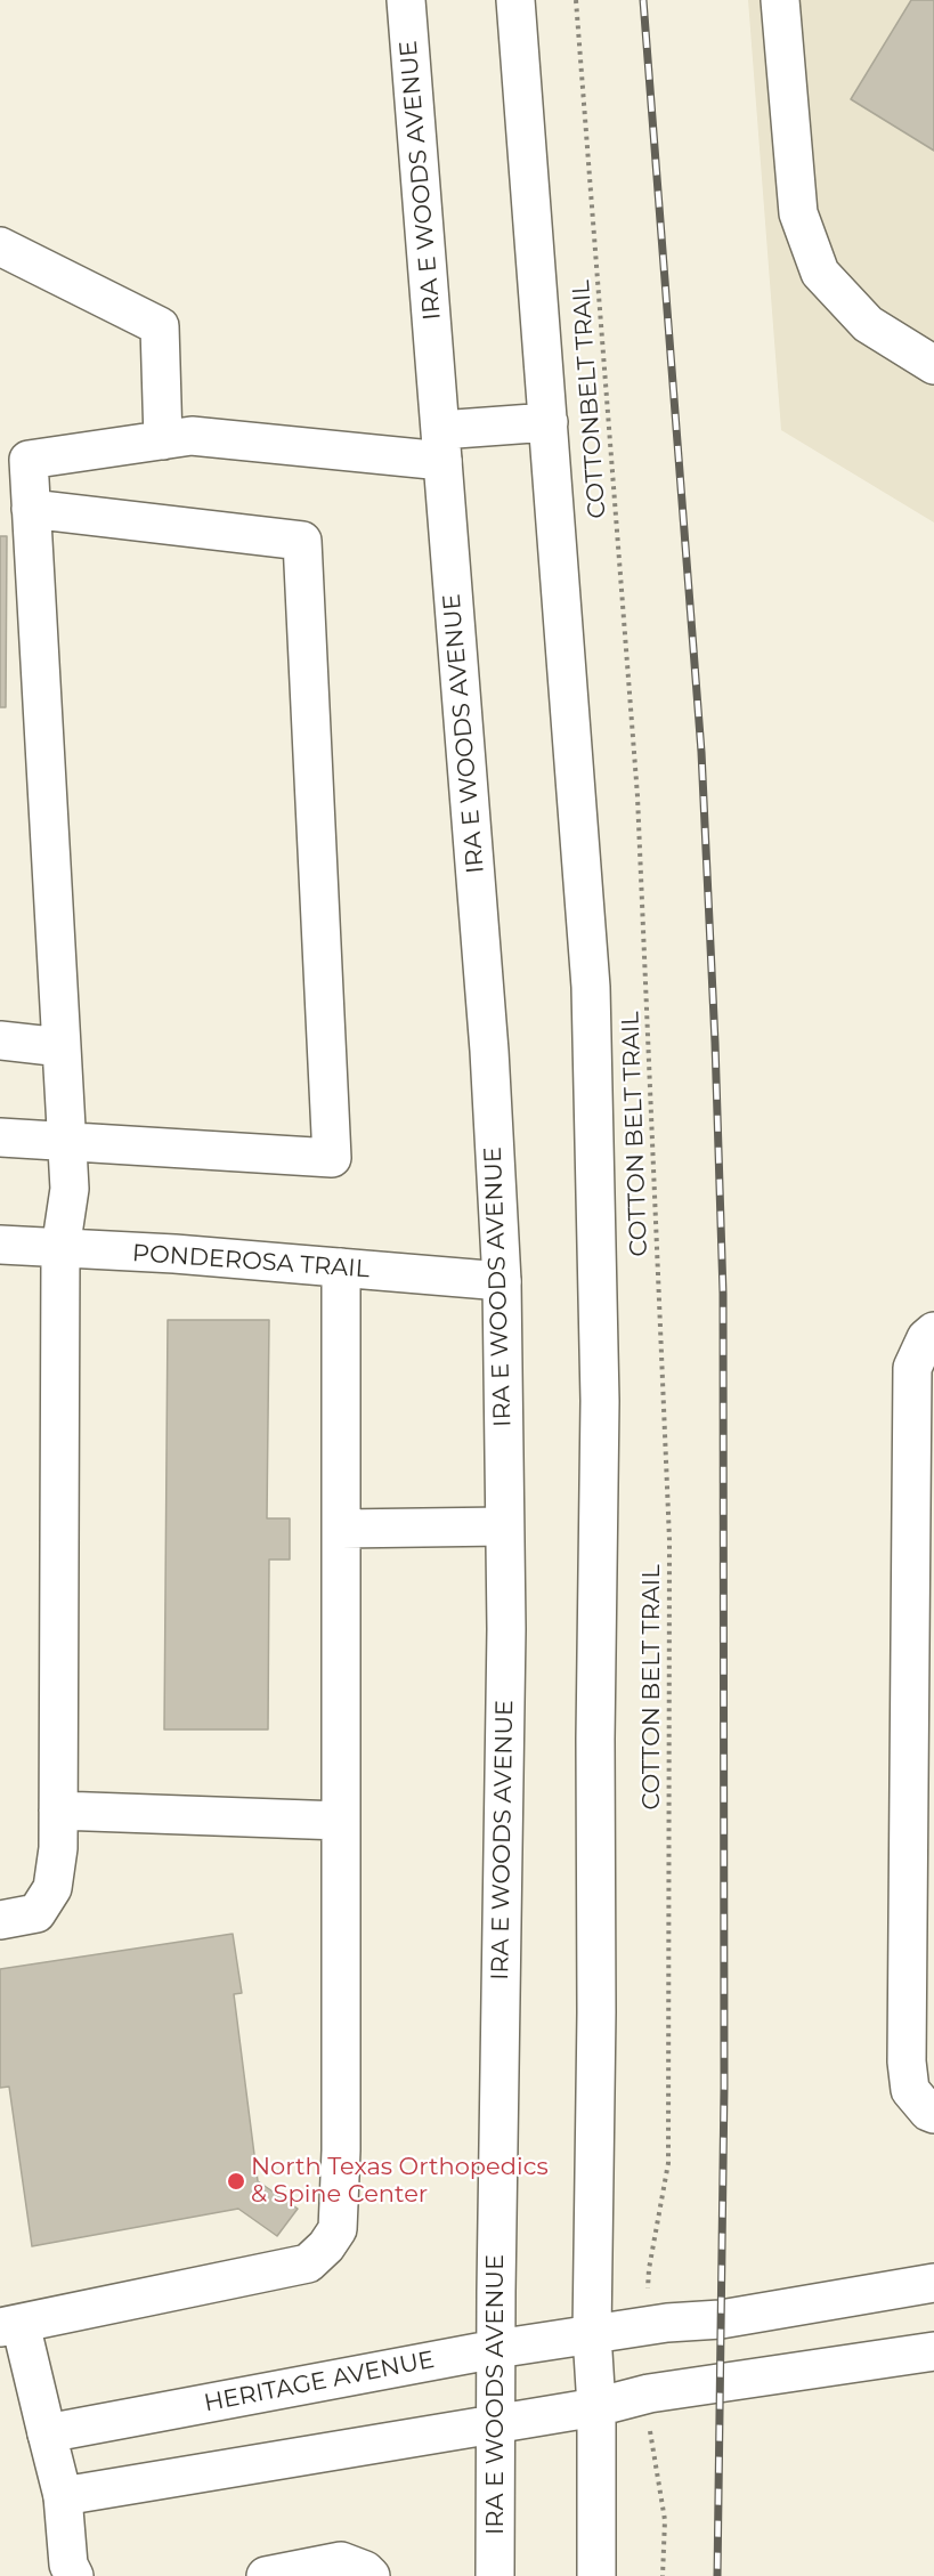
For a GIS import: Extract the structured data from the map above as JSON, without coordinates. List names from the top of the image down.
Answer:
{
  "streets": {
    "main road": ["IRA E WOODS AVENUE", "PONDEROSA TRAIL", "HERITAGE AVENUE"],
    "path": ["COTTONBELT TRAIL", "COTTON BELT TRAIL"]
  },
  "crossings": [
    ["IRA E WOODS AVENUE", "PONDEROSA TRAIL"],
    ["IRA E WOODS AVENUE", "HERITAGE AVENUE"],
    ["COTTONBELT TRAIL", "COTTON BELT TRAIL"],
    ["COTTON BELT TRAIL", "HERITAGE AVENUE"]
  ],
  "places": ["North Texas Orthopedics & Spine Center"]
}
